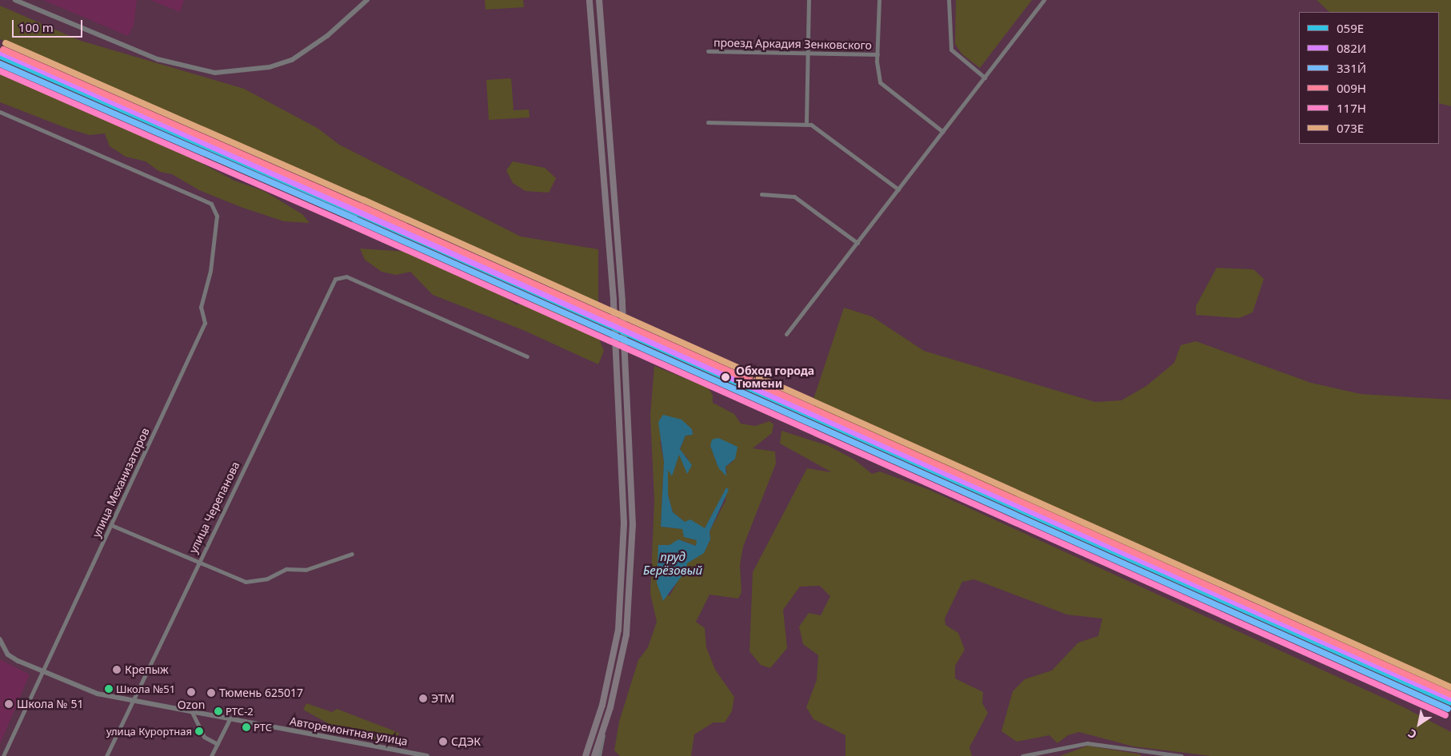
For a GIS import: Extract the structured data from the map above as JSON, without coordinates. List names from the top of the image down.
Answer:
{
  "streets": {
    "street": [
      "проезд Аркадия Зенковского",
      "улица Механизаторов",
      "улица Черепанова",
      "Авторемонтная улица"
    ]
  },
  "crossings": [
    ["улица Механизаторов", "Авторемонтная улица"],
    ["улица Черепанова", "Авторемонтная улица"]
  ],
  "water": ["пруд Берёзовый"],
  "places": [
    "Обход города Тюмени",
    "Крепыж",
    "Школа №51",
    "Ozon",
    "Тюмень 625017",
    "ЭТМ",
    "Школа № 51",
    "РТС-2",
    "РТС",
    "улица Курортная",
    "СДЭК"
  ],
  "lines": [
    "transit line 073Е",
    "transit line 009Н",
    "transit line 082И",
    "transit line 059Е",
    "transit line 331Й",
    "transit line 117Н"
  ],
  "legend": [
    "059Е",
    "082И",
    "331Й",
    "009Н",
    "117Н",
    "073Е"
  ],
  "scale_bar": "100 m",
  "north": "bottom left"
}
